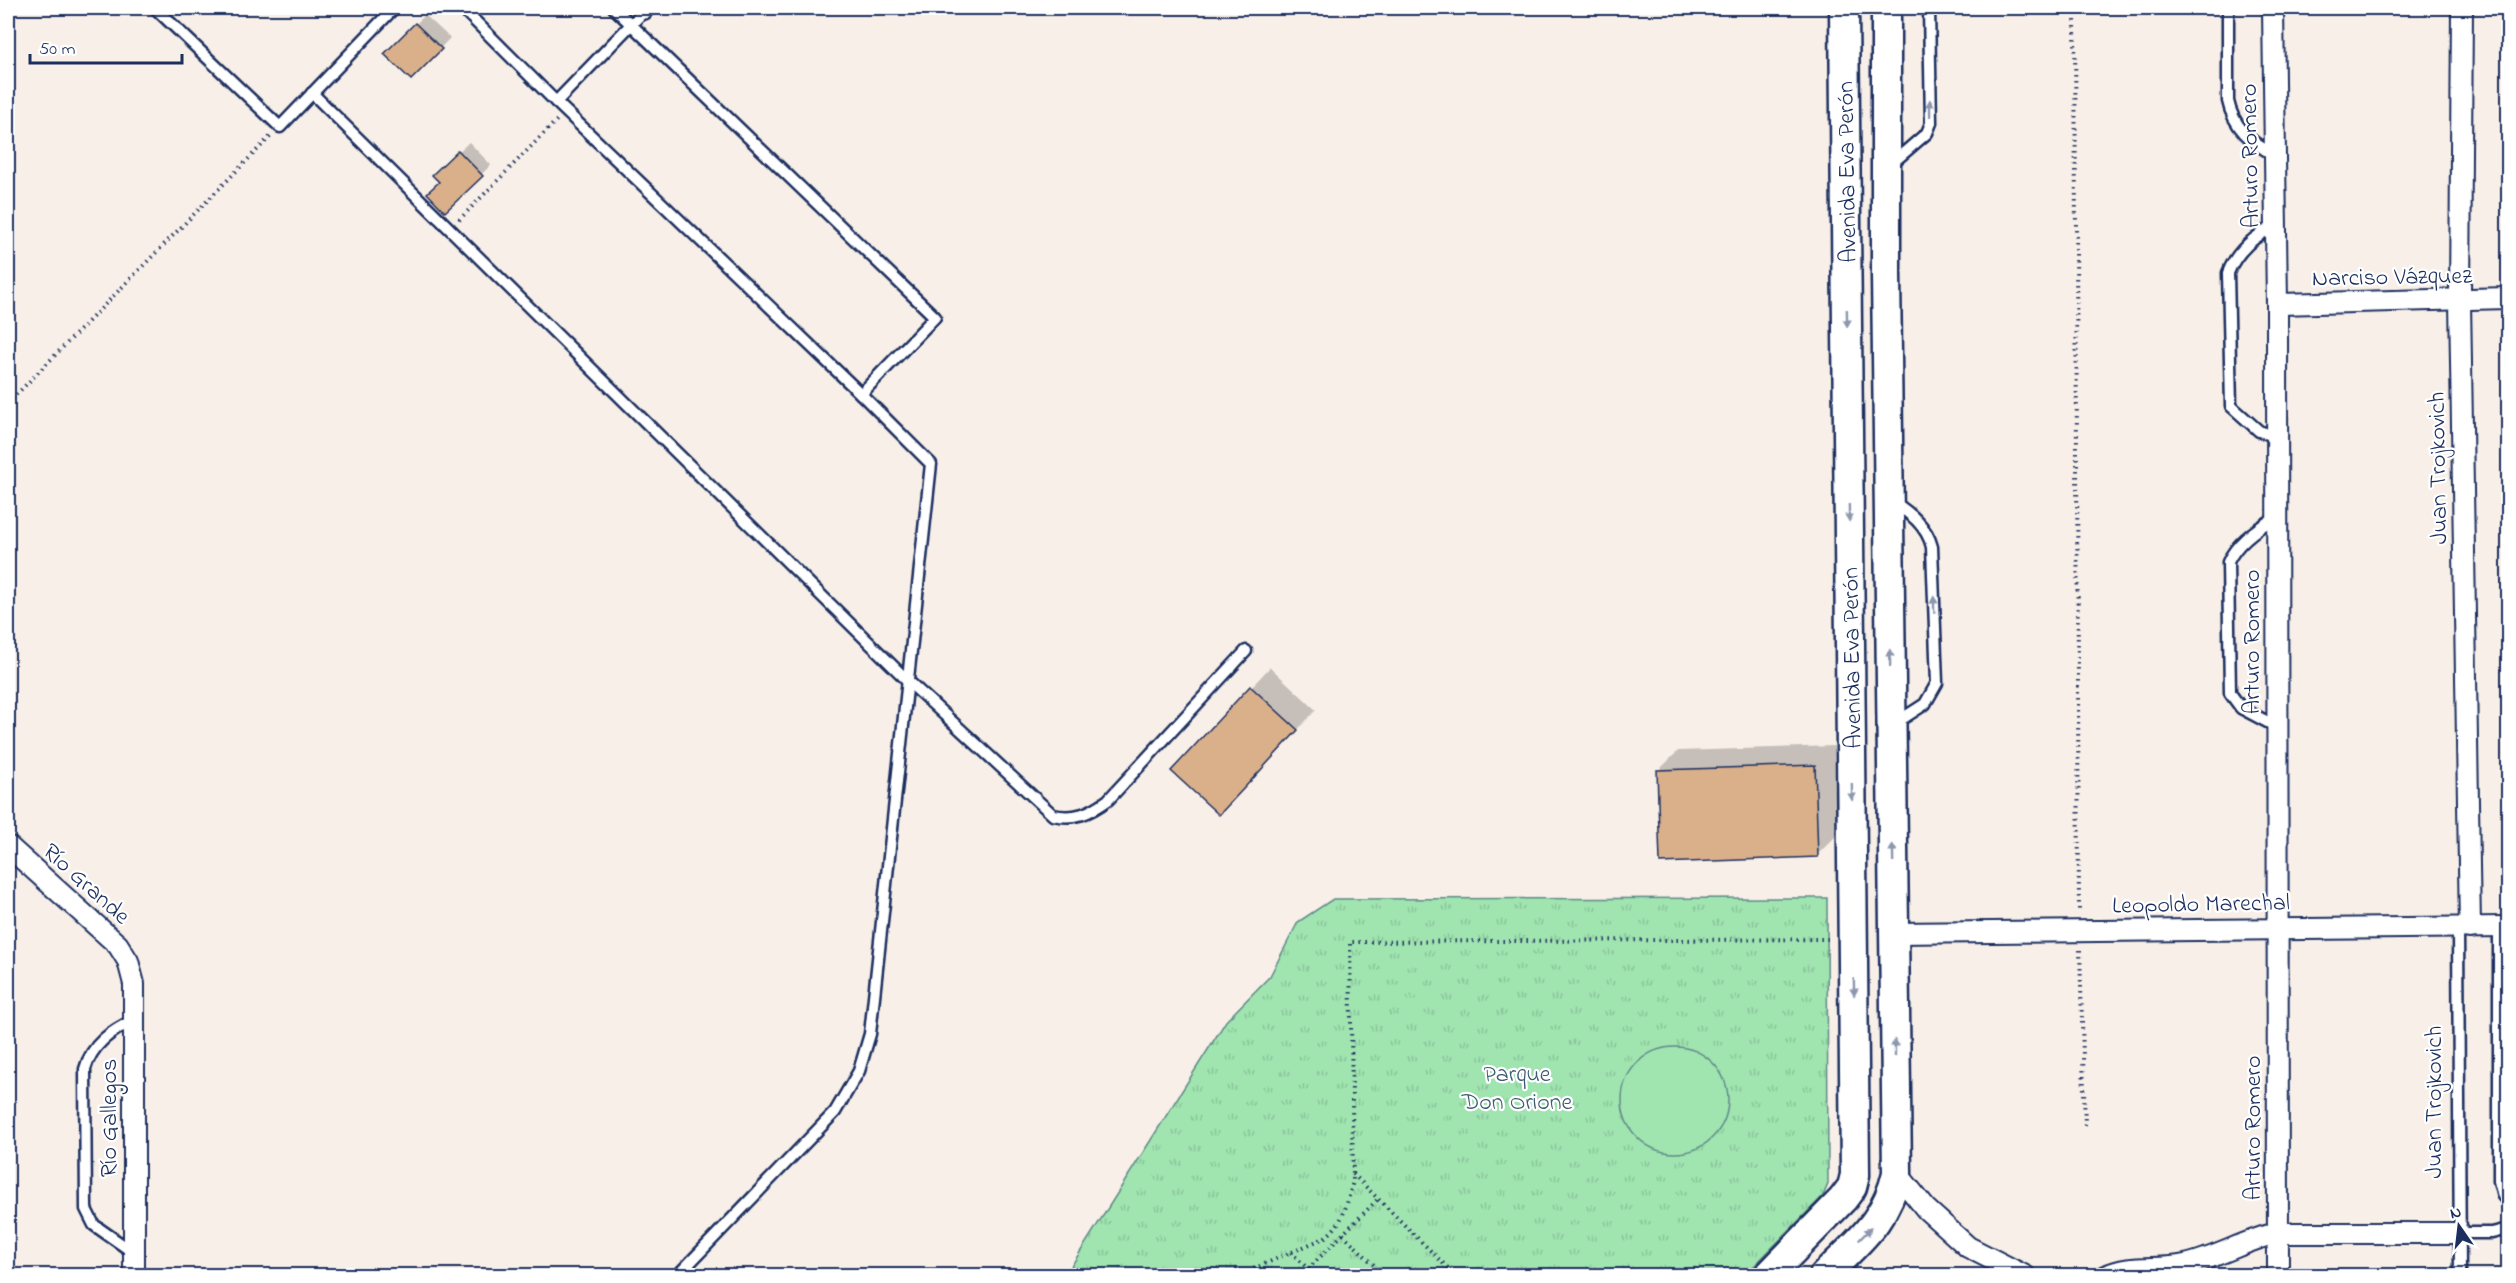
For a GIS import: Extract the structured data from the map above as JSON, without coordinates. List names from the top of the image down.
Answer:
{
  "streets": {
    "main road": ["Avenida Eva Perón"],
    "street": [
      "Arturo Romero",
      "Narciso Vázquez",
      "Juan Trojkovich",
      "Río Grande",
      "Leopoldo Marechal",
      "Río Gallegos"
    ]
  },
  "crossings": [
    ["Arturo Romero", "Narciso Vázquez"],
    ["Arturo Romero", "Leopoldo Marechal"],
    ["Avenida Eva Perón", "Leopoldo Marechal"],
    ["Narciso Vázquez", "Juan Trojkovich"],
    ["Juan Trojkovich", "Leopoldo Marechal"],
    ["Río Grande", "Río Gallegos"]
  ],
  "parks": ["Parque Don Orione"],
  "scale_bar": "50 m",
  "north": "top"
}
